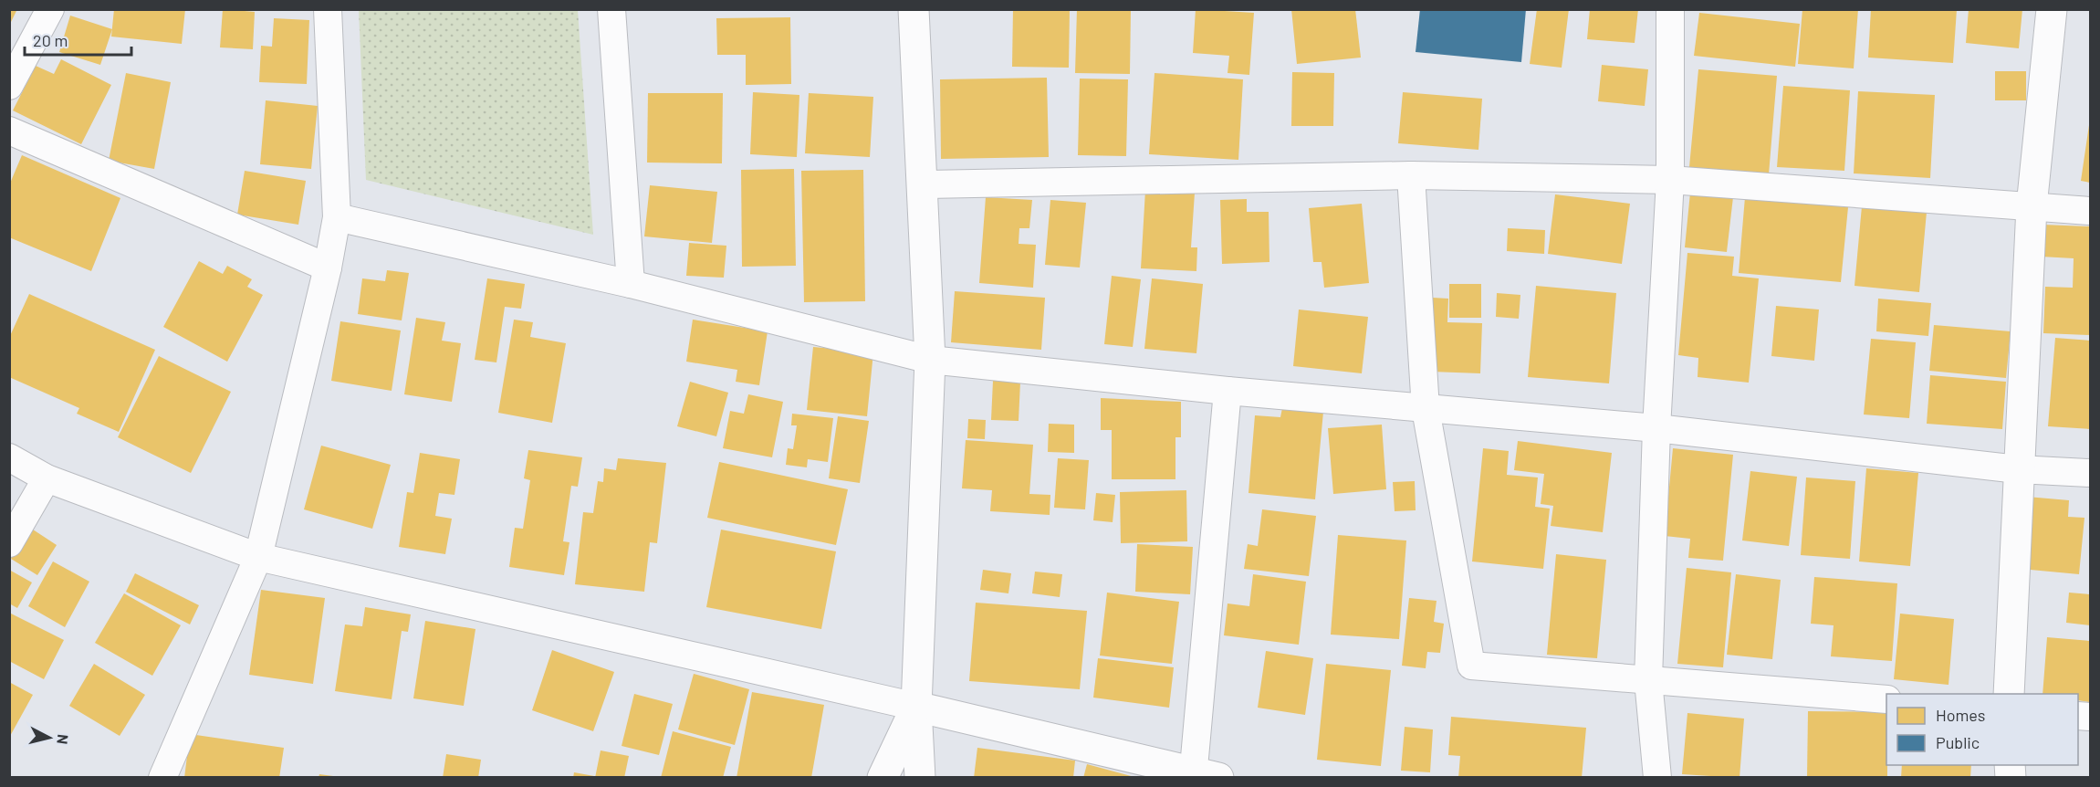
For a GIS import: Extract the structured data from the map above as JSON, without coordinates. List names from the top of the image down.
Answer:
{
  "legend": ["Homes", "Public"],
  "scale_bar": "20 m",
  "north": "right"
}
